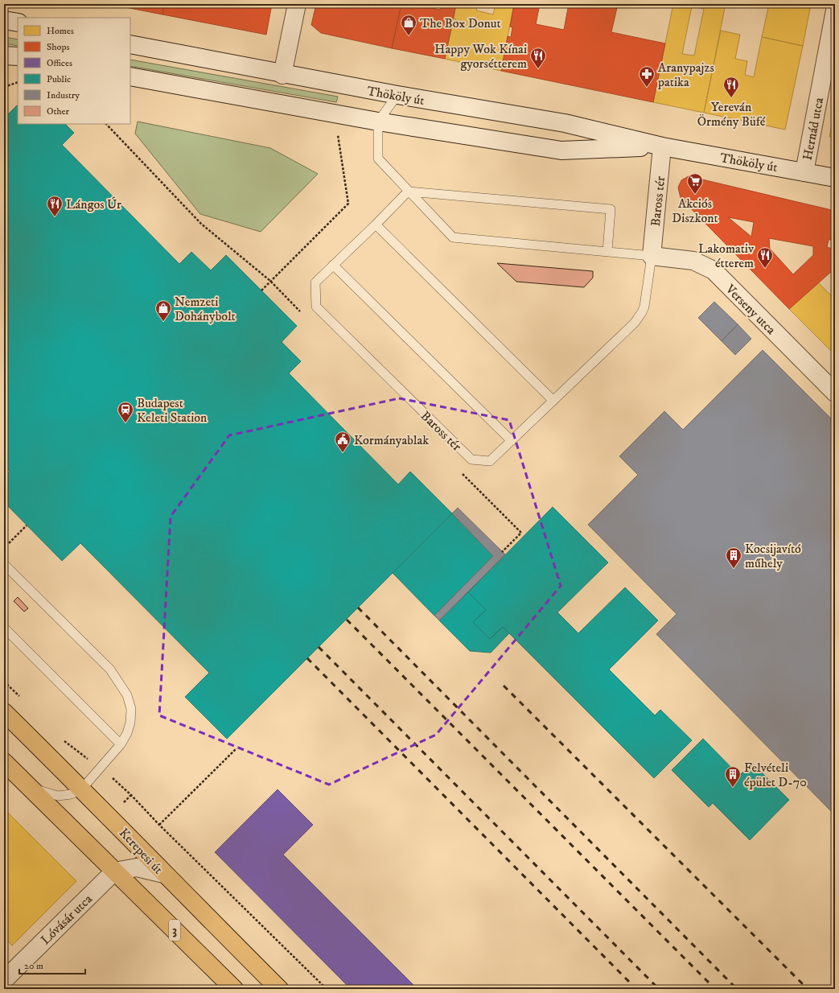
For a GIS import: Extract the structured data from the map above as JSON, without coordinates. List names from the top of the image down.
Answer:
{
  "streets": {
    "main road": [
      "Thököly út",
      "Hernád utca",
      "Baross tér",
      "Verseny utca",
      "Kerepesi út",
      "Lóvásár utca",
      "3"
    ]
  },
  "crossings": [
    ["Thököly út", "Hernád utca"],
    ["Thököly út", "Baross tér"],
    ["Baross tér", "Verseny utca"],
    ["Lóvásár utca", "3"]
  ],
  "places": {
    "shop": ["The Box Donut", "Nemzeti Dohánybolt"],
    "restaurant": [
      "Happy Wok Kínai gyorsétterem",
      "Yereván Örmény Büfé",
      "Lángos Úr",
      "Lakomativ étterem"
    ],
    "pharmacy": ["Aranypajzs patika"],
    "supermarket": ["Akciós Diszkont"],
    "station": ["Budapest Keleti Station"],
    "public building": ["Kormányablak"],
    "building": ["Kocsijavító műhely", "Felvételi épület D-70"]
  },
  "legend": [
    "Homes",
    "Shops",
    "Offices",
    "Public",
    "Industry",
    "Other"
  ],
  "scale_bar": "20 m"
}
